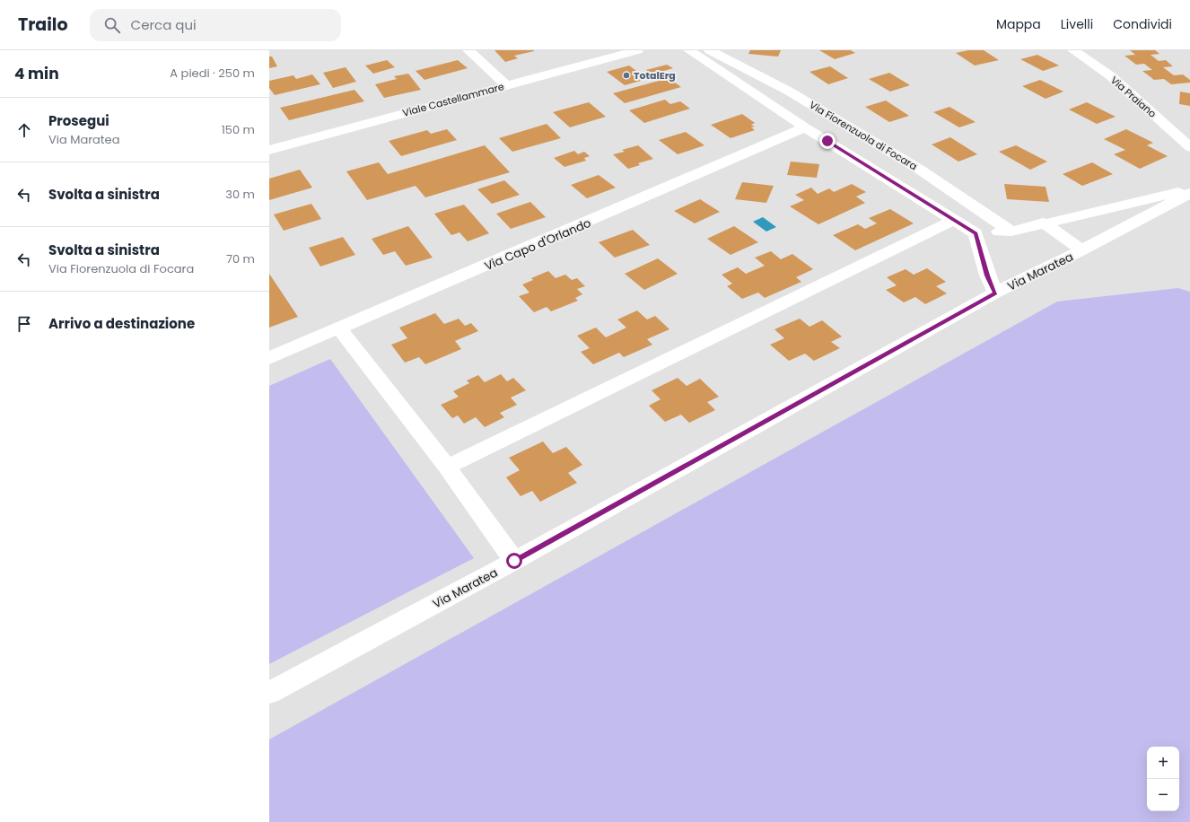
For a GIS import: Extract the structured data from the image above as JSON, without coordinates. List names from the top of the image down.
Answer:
{
  "streets": {
    "street": [
      "Via Praiano",
      "Viale Castellammare",
      "Via Fiorenzuola di Focara",
      "Via Capo d'Orlando",
      "Via Maratea"
    ]
  },
  "crossings": [
    ["Via Fiorenzuola di Focara", "Via Capo d'Orlando"]
  ],
  "places": ["TotalErg"],
  "page": {
    "header": "Trailo",
    "search": "Cerca qui",
    "nav": ["Mappa", "Livelli", "Condividi"],
    "heading": ["4 min", "A piedi · 250 m"],
    "list": [
      ["Prosegui", "Via Maratea", "150 m"],
      ["Svolta a sinistra", "30 m"],
      ["Svolta a sinistra", "Via Fiorenzuola di Focara", "70 m"],
      "Arrivo a destinazione"
    ],
    "map_buttons": ["+", "−"]
  }
}
